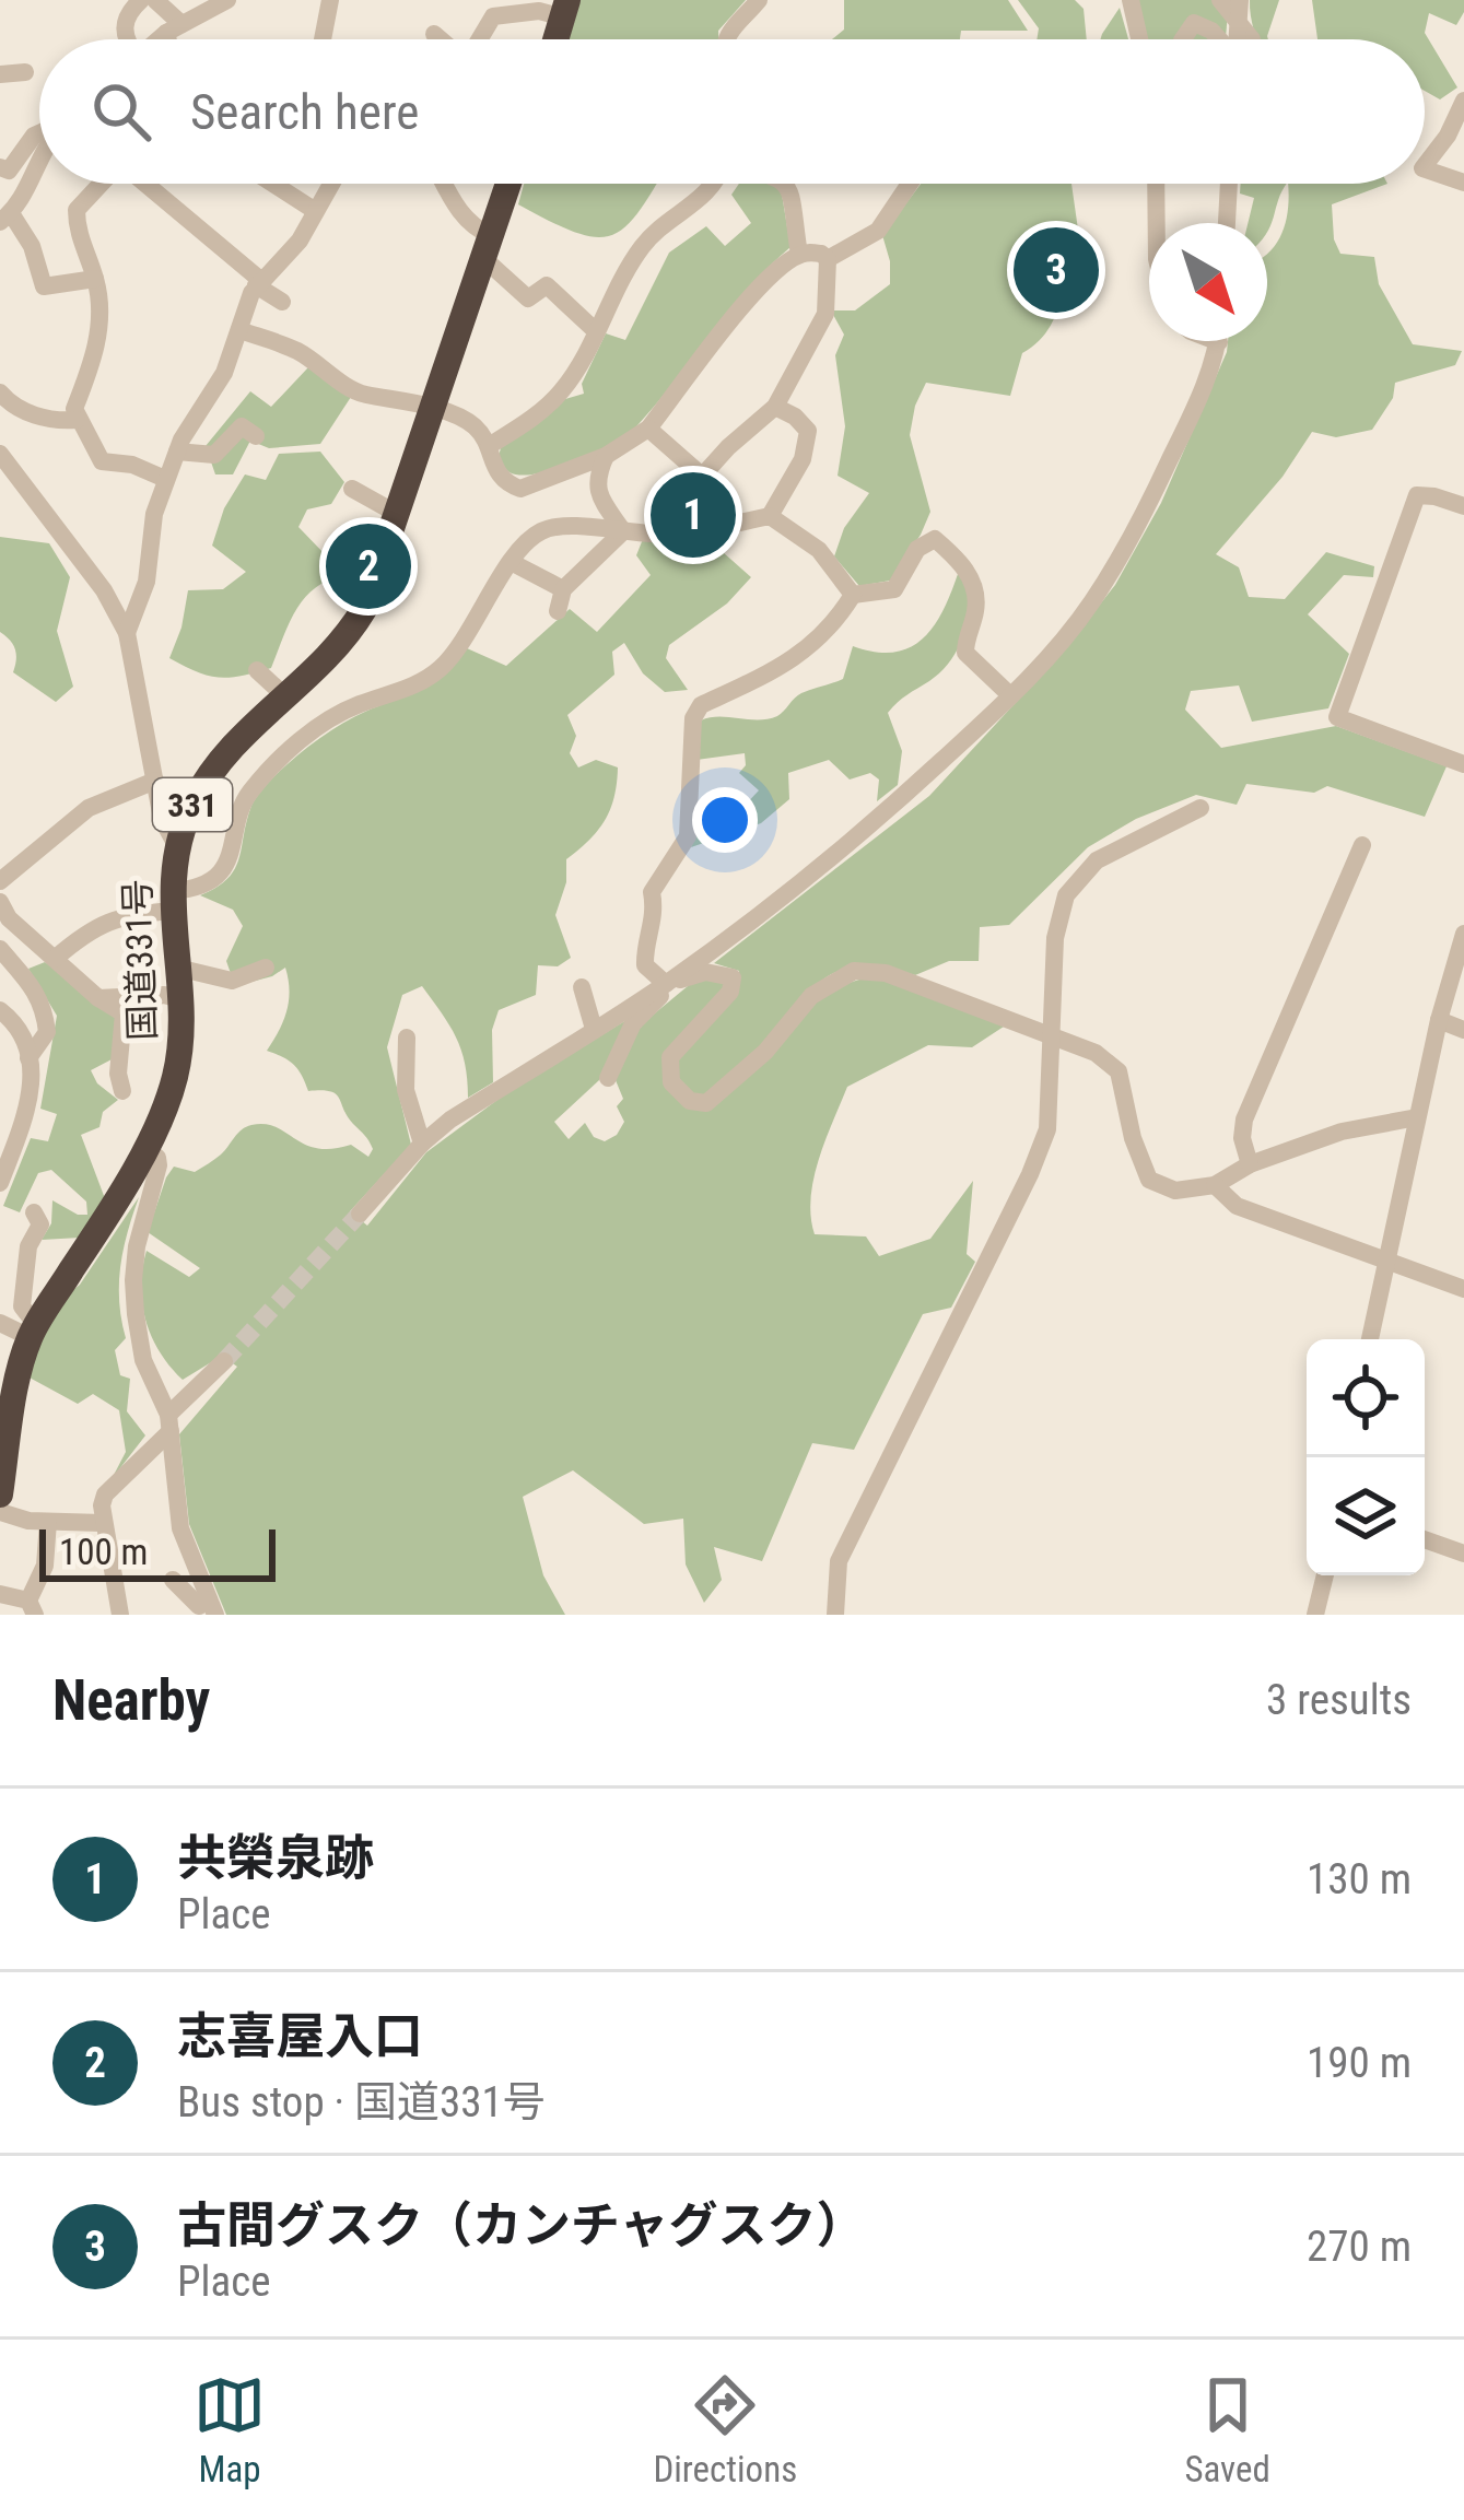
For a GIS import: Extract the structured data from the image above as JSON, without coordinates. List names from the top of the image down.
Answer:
{
  "streets": {
    "highway": ["331", "国道331号"]
  },
  "scale_bar": "100 m",
  "north": "bottom right",
  "page": {
    "search": "Search here",
    "pins": ["3", "1", "2"],
    "scale": "100 m",
    "heading": ["Nearby", "3 results"],
    "list": [
      {
        "mark": "1",
        "name": "共榮泉跡",
        "note": "Place",
        "value": "130 m"
      },
      {
        "mark": "2",
        "name": "志喜屋入口",
        "note": "Bus stop · 国道331号",
        "value": "190 m"
      },
      {
        "mark": "3",
        "name": "古間グスク（カンチャグスク）",
        "note": "Place",
        "value": "270 m"
      }
    ],
    "nav": ["Map", "Directions", "Saved"]
  }
}
